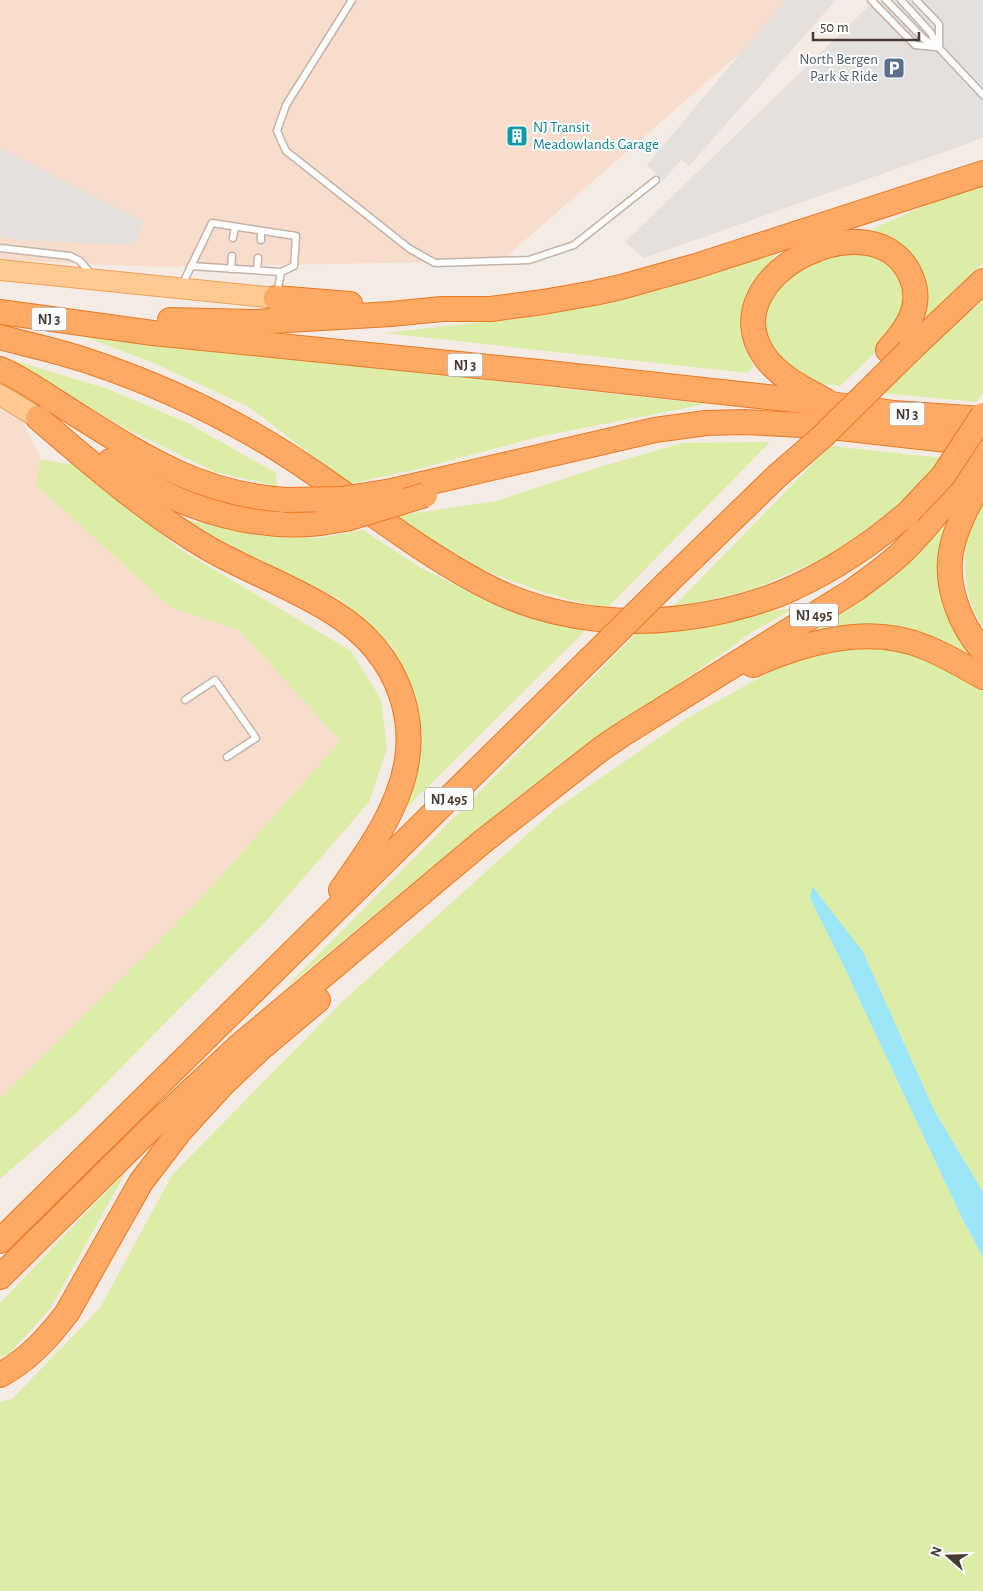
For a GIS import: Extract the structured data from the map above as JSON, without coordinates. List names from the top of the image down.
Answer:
{
  "streets": {
    "highway": ["NJ 3", "NJ 495"]
  },
  "crossings": [
    ["NJ 3", "NJ 495"]
  ],
  "places": {
    "parking": ["North Bergen Park & Ride"],
    "building": ["NJ Transit Meadowlands Garage"]
  },
  "scale_bar": "50 m",
  "north": "left"
}
